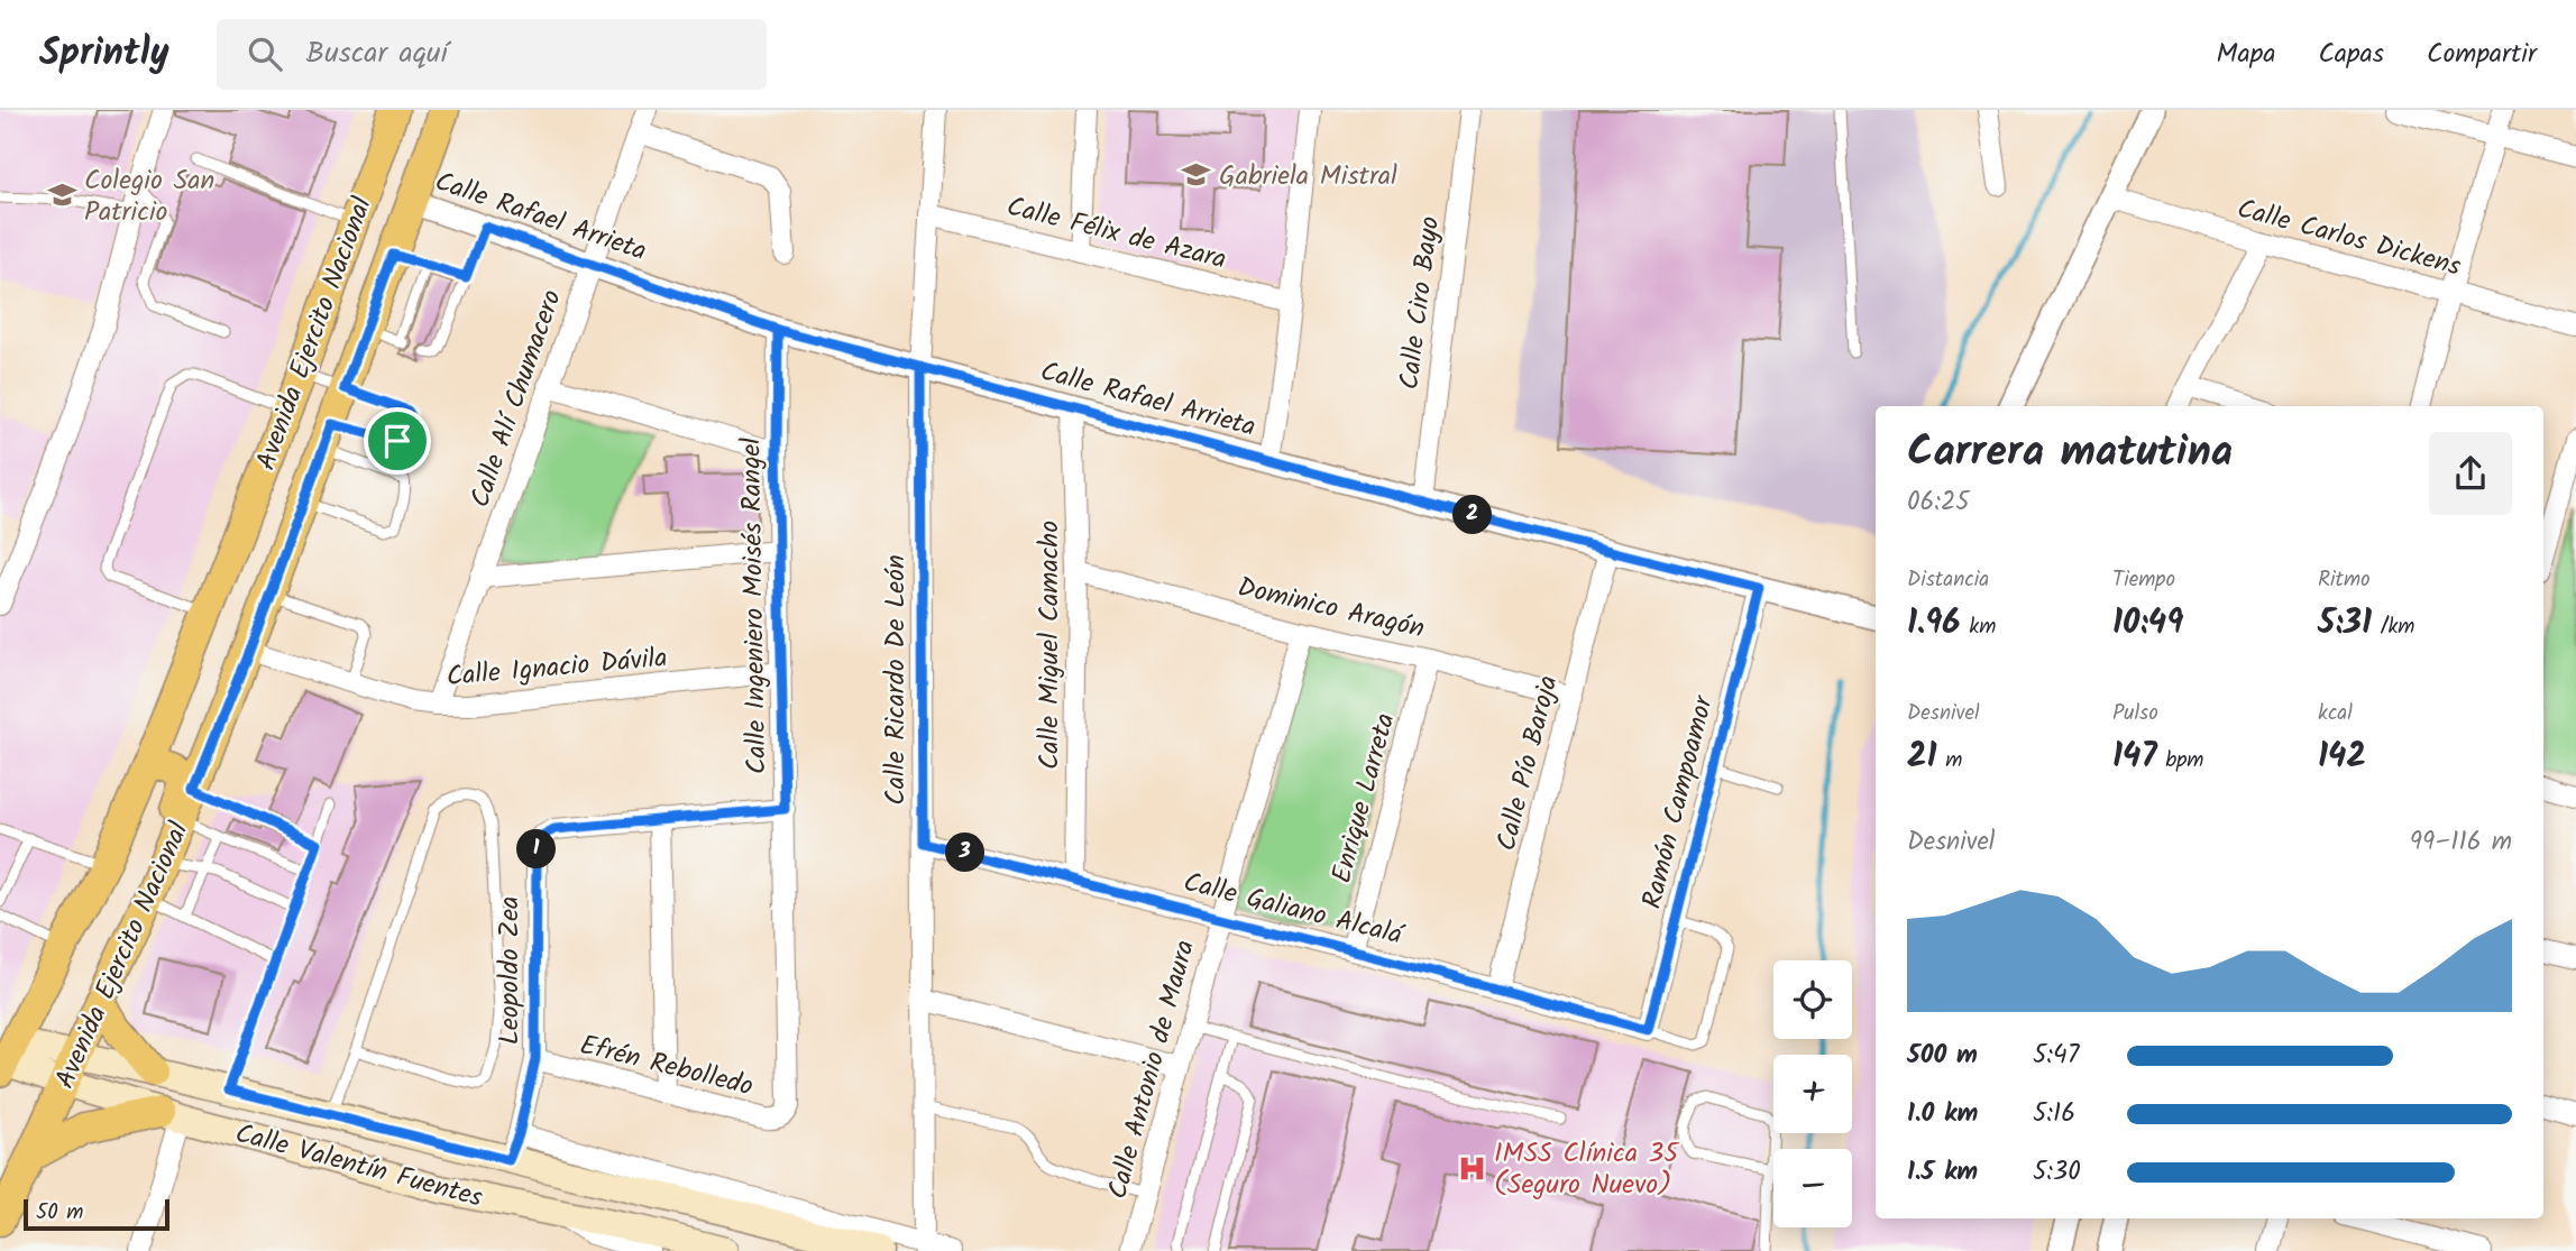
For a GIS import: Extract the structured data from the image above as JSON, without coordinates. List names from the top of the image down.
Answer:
{
  "streets": {
    "main road": ["Avenida Ejercito Nacional", "Calle Valentín Fuentes"],
    "street": [
      "Calle Rafael Arrieta",
      "Calle Félix de Azara",
      "Calle Carlos Dickens",
      "Calle Ciro Bayo",
      "Calle Alí Chumacero",
      "Calle Ingeniero Moisés Rangel",
      "Dominico Aragón",
      "Calle Miguel Camacho",
      "Calle Ignacio Dávila",
      "Calle Ricardo De León",
      "Calle Pío Baroja",
      "Enrique Larreta",
      "Ramón Campoamor",
      "Calle Galiano Alcalá",
      "Leopoldo Zea",
      "Efrén Rebolledo",
      "Calle Antonio de Maura"
    ]
  },
  "crossings": [
    ["Calle Rafael Arrieta", "Calle Ciro Bayo"],
    ["Calle Rafael Arrieta", "Avenida Ejercito Nacional"],
    ["Calle Rafael Arrieta", "Calle Alí Chumacero"],
    ["Calle Rafael Arrieta", "Calle Ingeniero Moisés Rangel"],
    ["Calle Rafael Arrieta", "Calle Miguel Camacho"],
    ["Calle Rafael Arrieta", "Calle Ricardo De León"],
    ["Calle Rafael Arrieta", "Calle Pío Baroja"],
    ["Calle Rafael Arrieta", "Ramón Campoamor"],
    ["Calle Félix de Azara", "Calle Ricardo De León"],
    ["Avenida Ejercito Nacional", "Calle Ignacio Dávila"],
    ["Avenida Ejercito Nacional", "Calle Valentín Fuentes"],
    ["Calle Alí Chumacero", "Calle Ignacio Dávila"],
    ["Calle Ingeniero Moisés Rangel", "Calle Ignacio Dávila"],
    ["Calle Ingeniero Moisés Rangel", "Leopoldo Zea"],
    ["Calle Ingeniero Moisés Rangel", "Efrén Rebolledo"],
    ["Dominico Aragón", "Calle Miguel Camacho"],
    ["Dominico Aragón", "Calle Pío Baroja"],
    ["Dominico Aragón", "Enrique Larreta"],
    ["Dominico Aragón", "Calle Antonio de Maura"],
    ["Calle Miguel Camacho", "Calle Galiano Alcalá"],
    ["Calle Ricardo De León", "Calle Galiano Alcalá"],
    ["Calle Pío Baroja", "Calle Galiano Alcalá"],
    ["Enrique Larreta", "Calle Galiano Alcalá"],
    ["Ramón Campoamor", "Calle Galiano Alcalá"],
    ["Calle Galiano Alcalá", "Calle Antonio de Maura"],
    ["Leopoldo Zea", "Efrén Rebolledo"],
    ["Leopoldo Zea", "Calle Valentín Fuentes"]
  ],
  "places": {
    "school or university": ["Gabriela Mistral", "Colegio San Patricio"],
    "hospital": ["IMSS Clínica 35 (Seguro Nuevo)"]
  },
  "scale_bar": "50 m",
  "page": {
    "header": "Sprintly",
    "search": "Buscar aquí",
    "nav": ["Mapa", "Capas", "Compartir"],
    "heading": ["Carrera matutina", "06:25"],
    "pins": ["2", "1", "3"],
    "stats": [
      ["Distancia", "1.96 km"],
      ["Tiempo", "10:49"],
      ["Ritmo", "5:31 /km"],
      ["Desnivel", "21 m"],
      ["Pulso", "147 bpm"],
      ["kcal", "142"]
    ],
    "chart": ["Desnivel", "99–116 m"],
    "map_buttons": ["+", "−"],
    "list": [
      {
        "name": "500 m",
        "note": "5:47"
      },
      {
        "name": "1.0 km",
        "note": "5:16"
      },
      {
        "name": "1.5 km",
        "note": "5:30"
      }
    ],
    "scale": "50 m"
  }
}
